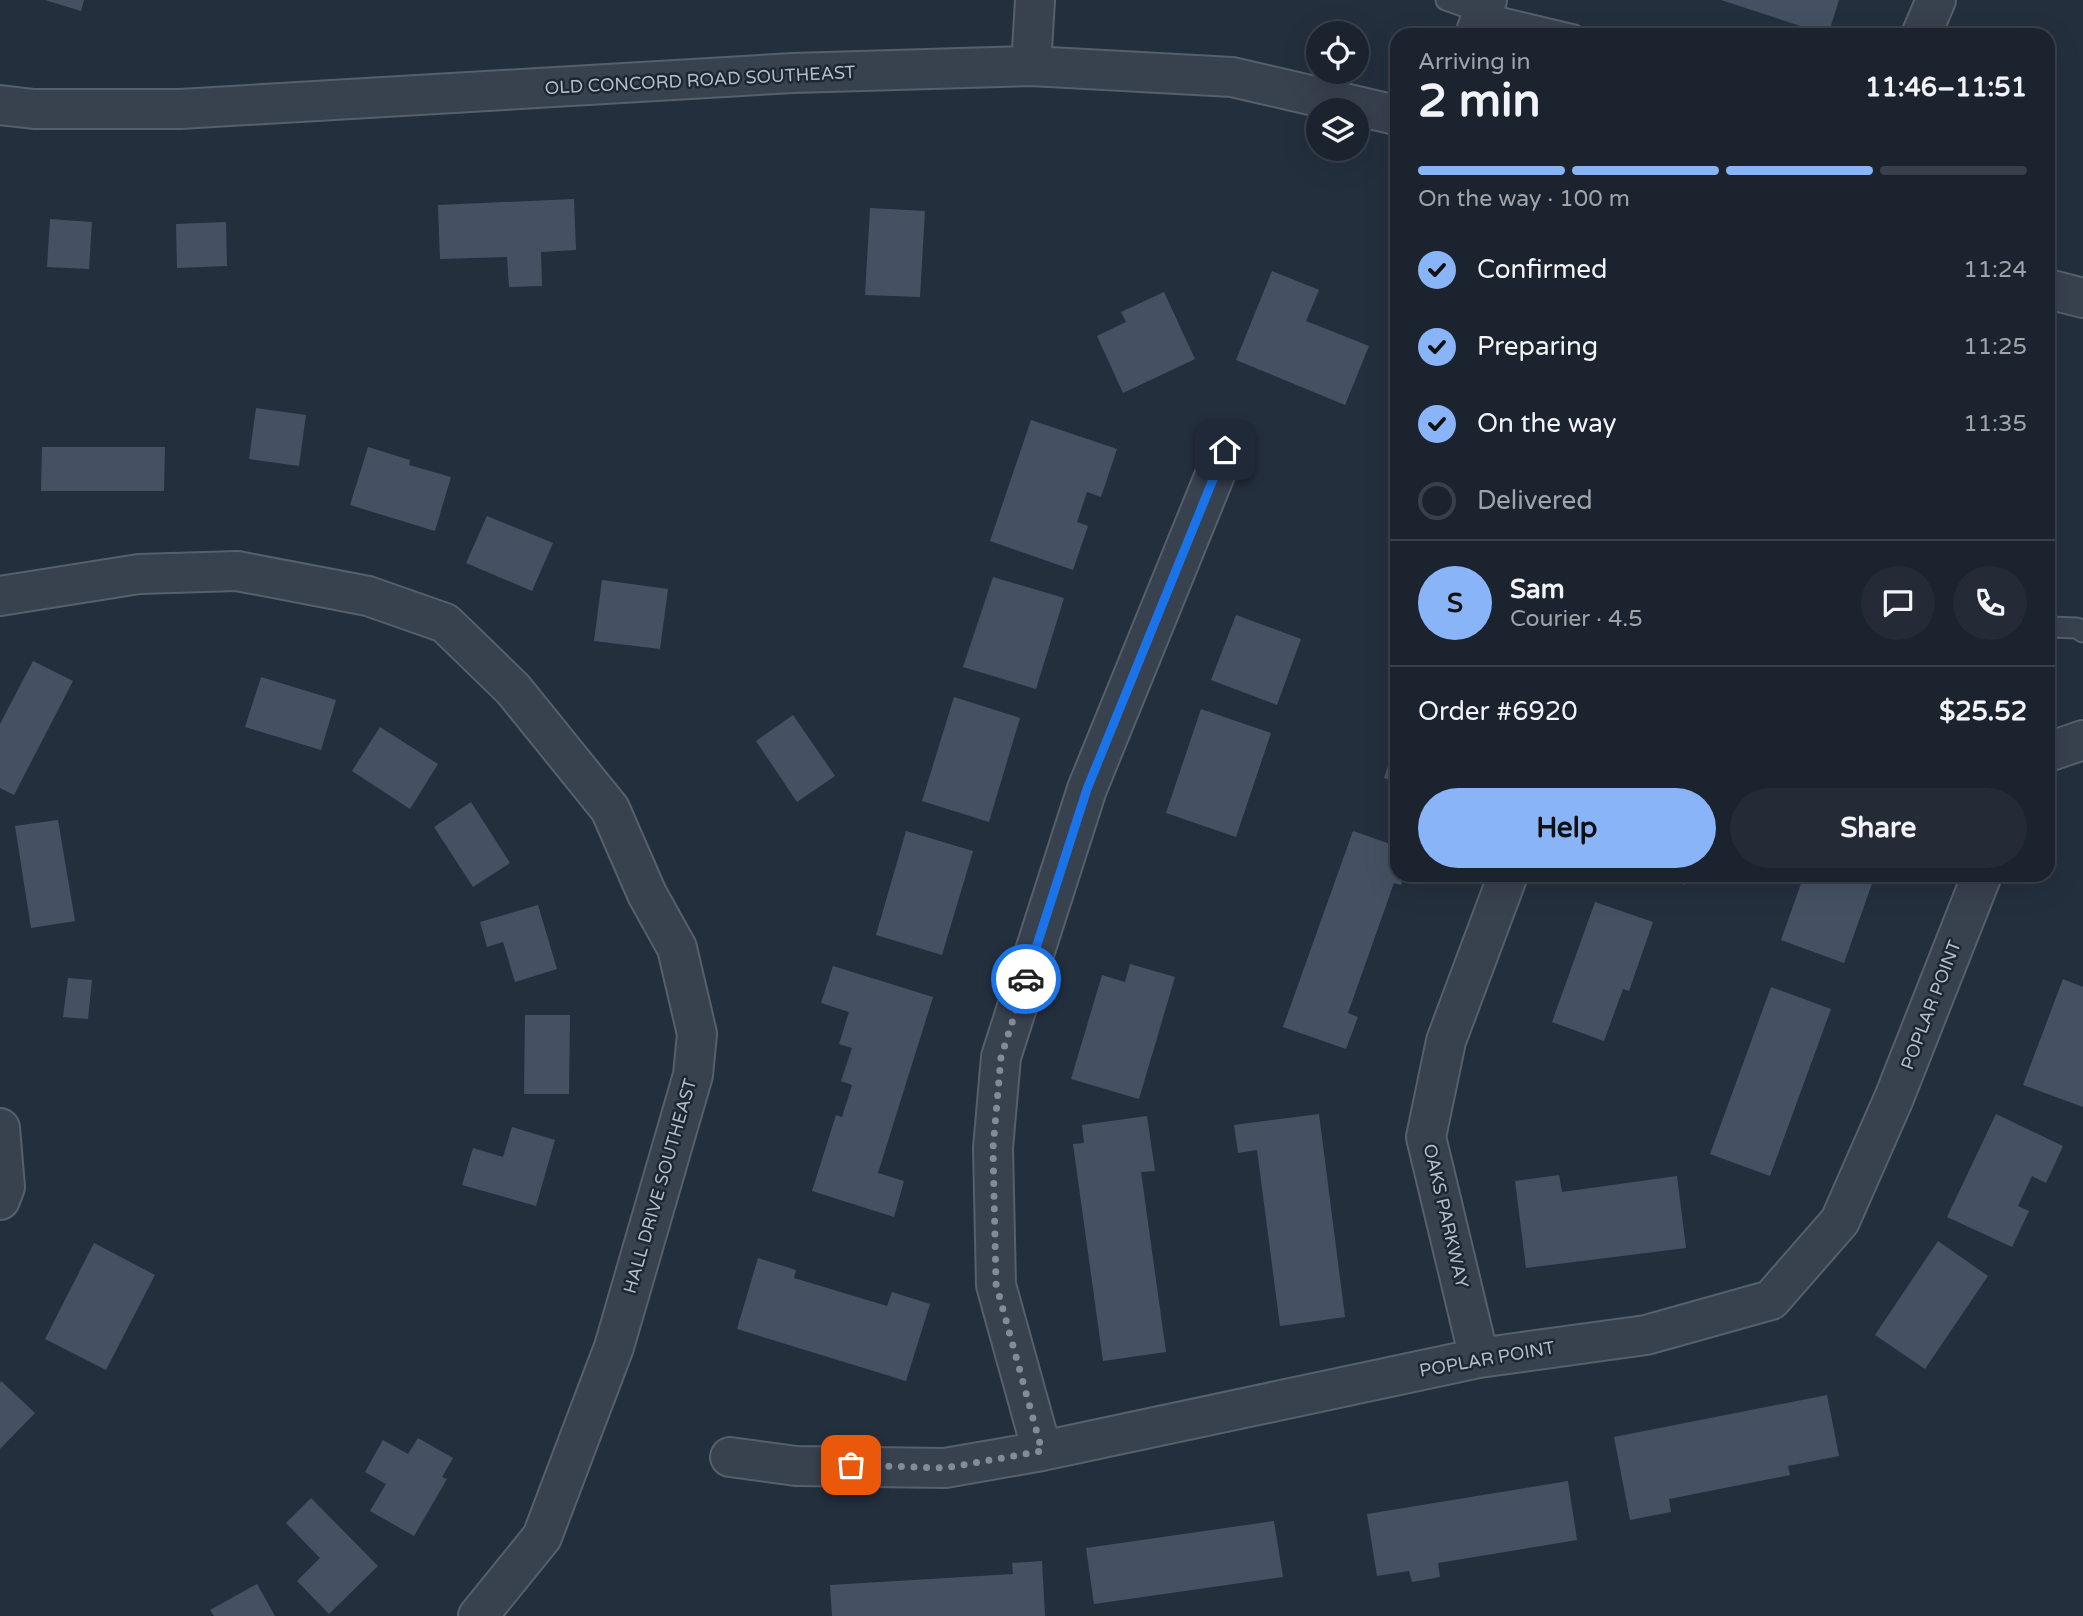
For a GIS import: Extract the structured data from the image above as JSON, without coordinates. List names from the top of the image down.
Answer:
{
  "streets": {
    "street": [
      "OLD CONCORD ROAD SOUTHEAST",
      "POPLAR POINT",
      "HALL DRIVE SOUTHEAST",
      "OAKS PARKWAY"
    ]
  },
  "crossings": [
    ["POPLAR POINT", "OAKS PARKWAY"]
  ],
  "page": {
    "heading": ["2 min", "Arriving in", "11:46–11:51"],
    "panel": [
      "Sam",
      "Courier · 4.5",
      "Order #6920",
      "$25.52"
    ],
    "bar": "On the way · 100 m",
    "list": [
      ["Confirmed", "11:24"],
      ["Preparing", "11:25"],
      ["On the way", "11:35"],
      "Delivered"
    ],
    "round": "S",
    "buttons": ["Help", "Share"]
  }
}
